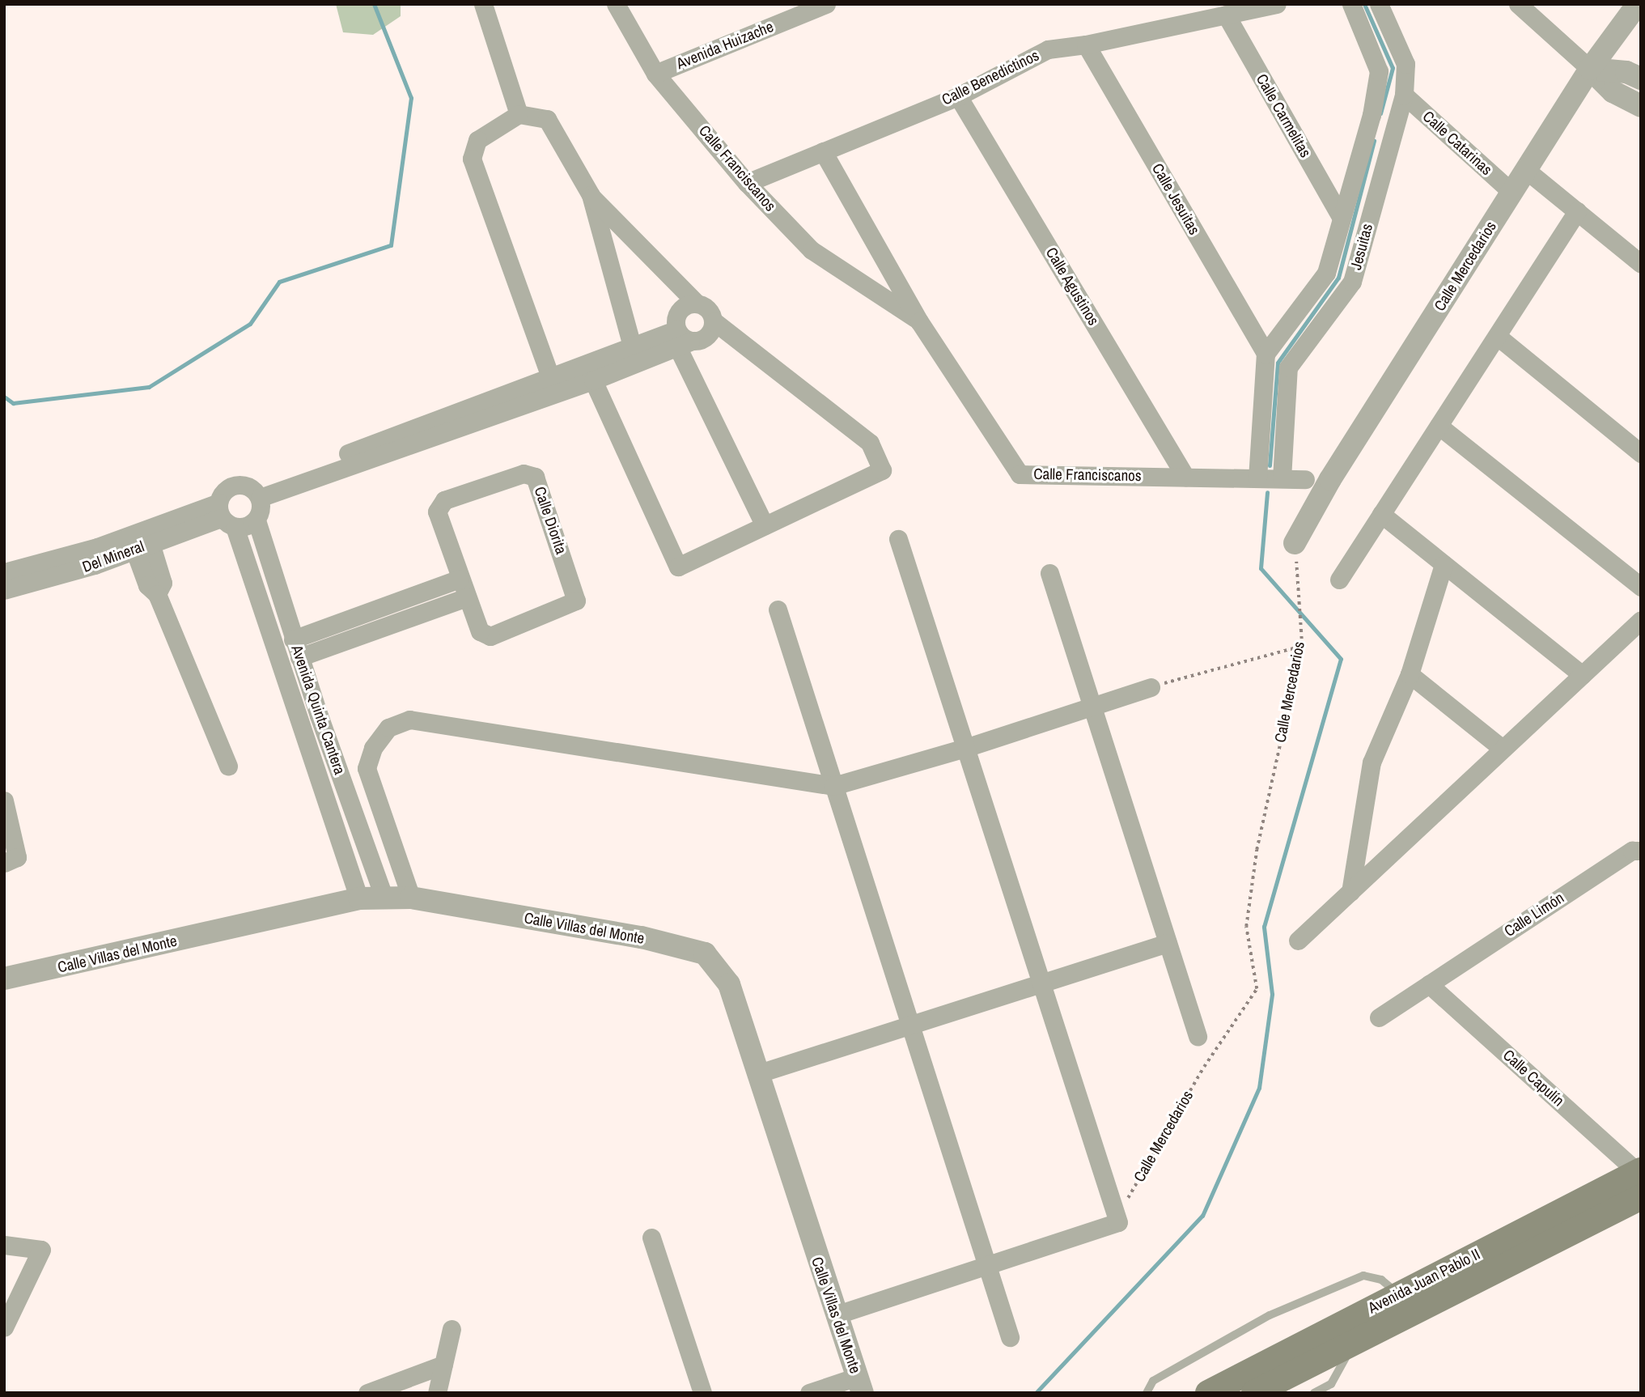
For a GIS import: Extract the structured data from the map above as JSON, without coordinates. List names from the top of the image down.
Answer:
{
  "streets": {
    "main road": ["Avenida Juan Pablo II"],
    "street": [
      "Avenida Huizache",
      "Calle Benedictinos",
      "Calle Carmelitas",
      "Calle Catarinas",
      "Calle Franciscanos",
      "Calle Jesuitas",
      "Jesuitas",
      "Calle Mercedarios",
      "Calle Agustinos",
      "Calle Diorita",
      "Del Mineral",
      "Avenida Quinta Cantera",
      "Calle Limón",
      "Calle Villas del Monte",
      "Calle Capulín"
    ]
  },
  "crossings": [
    ["Avenida Huizache", "Calle Franciscanos"],
    ["Calle Benedictinos", "Calle Carmelitas"],
    ["Calle Benedictinos", "Calle Franciscanos"],
    ["Calle Benedictinos", "Calle Jesuitas"],
    ["Calle Benedictinos", "Calle Agustinos"],
    ["Calle Carmelitas", "Jesuitas"],
    ["Calle Catarinas", "Jesuitas"],
    ["Calle Catarinas", "Calle Mercedarios"],
    ["Calle Franciscanos", "Jesuitas"],
    ["Calle Franciscanos", "Calle Agustinos"],
    ["Calle Jesuitas", "Jesuitas"],
    ["Del Mineral", "Avenida Quinta Cantera"],
    ["Avenida Quinta Cantera", "Calle Villas del Monte"],
    ["Calle Limón", "Calle Capulín"],
    ["Calle Capulín", "Avenida Juan Pablo II"]
  ]
}
